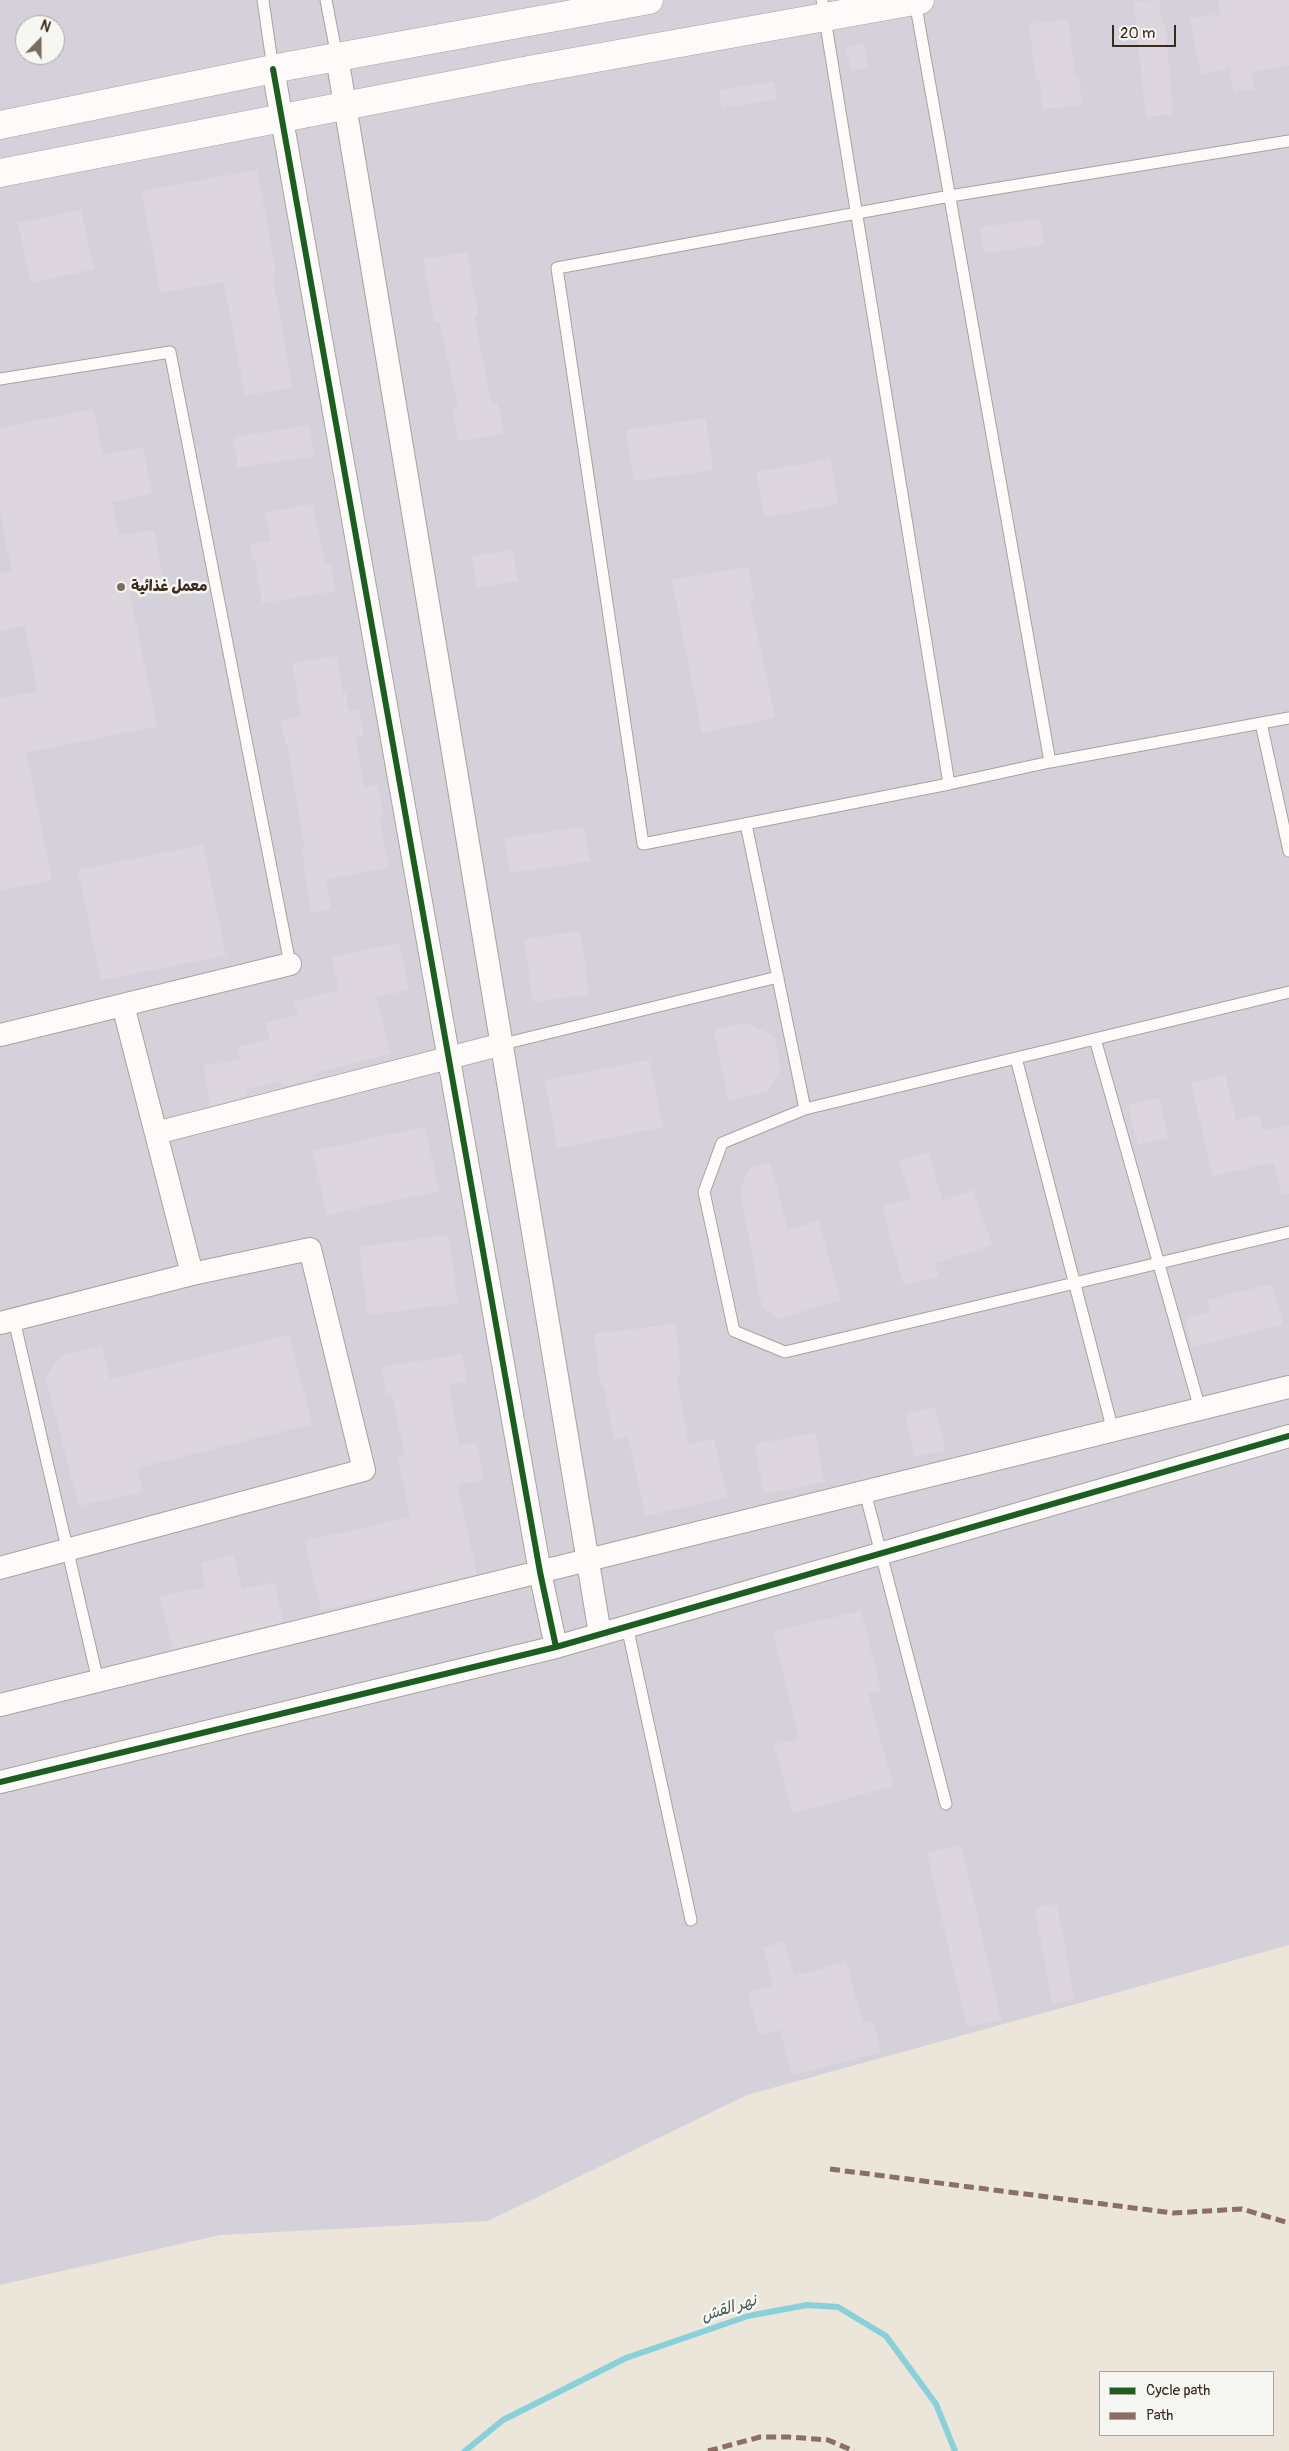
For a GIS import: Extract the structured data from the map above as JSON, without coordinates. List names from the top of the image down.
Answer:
{
  "water": ["نهر القش"],
  "places": ["معمل غذائية"],
  "legend": ["Cycle path", "Path"],
  "scale_bar": "20 m",
  "north": "top"
}
